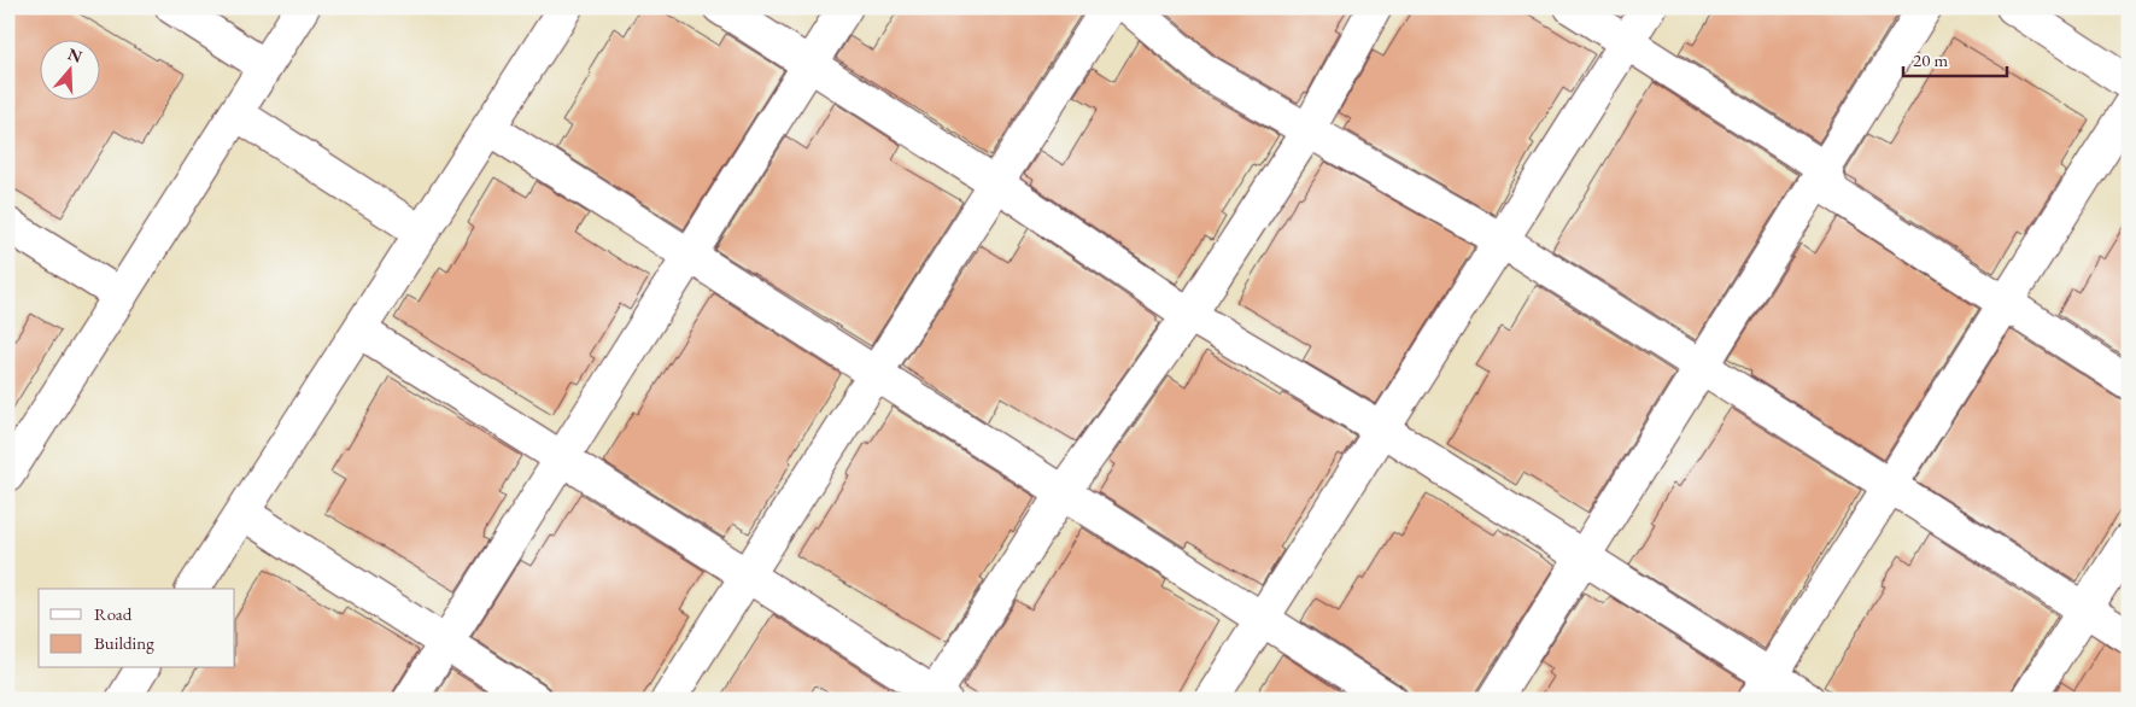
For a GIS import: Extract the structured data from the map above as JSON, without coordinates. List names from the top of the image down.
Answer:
{
  "legend": ["Road", "Building"],
  "scale_bar": "20 m",
  "north": "top"
}
